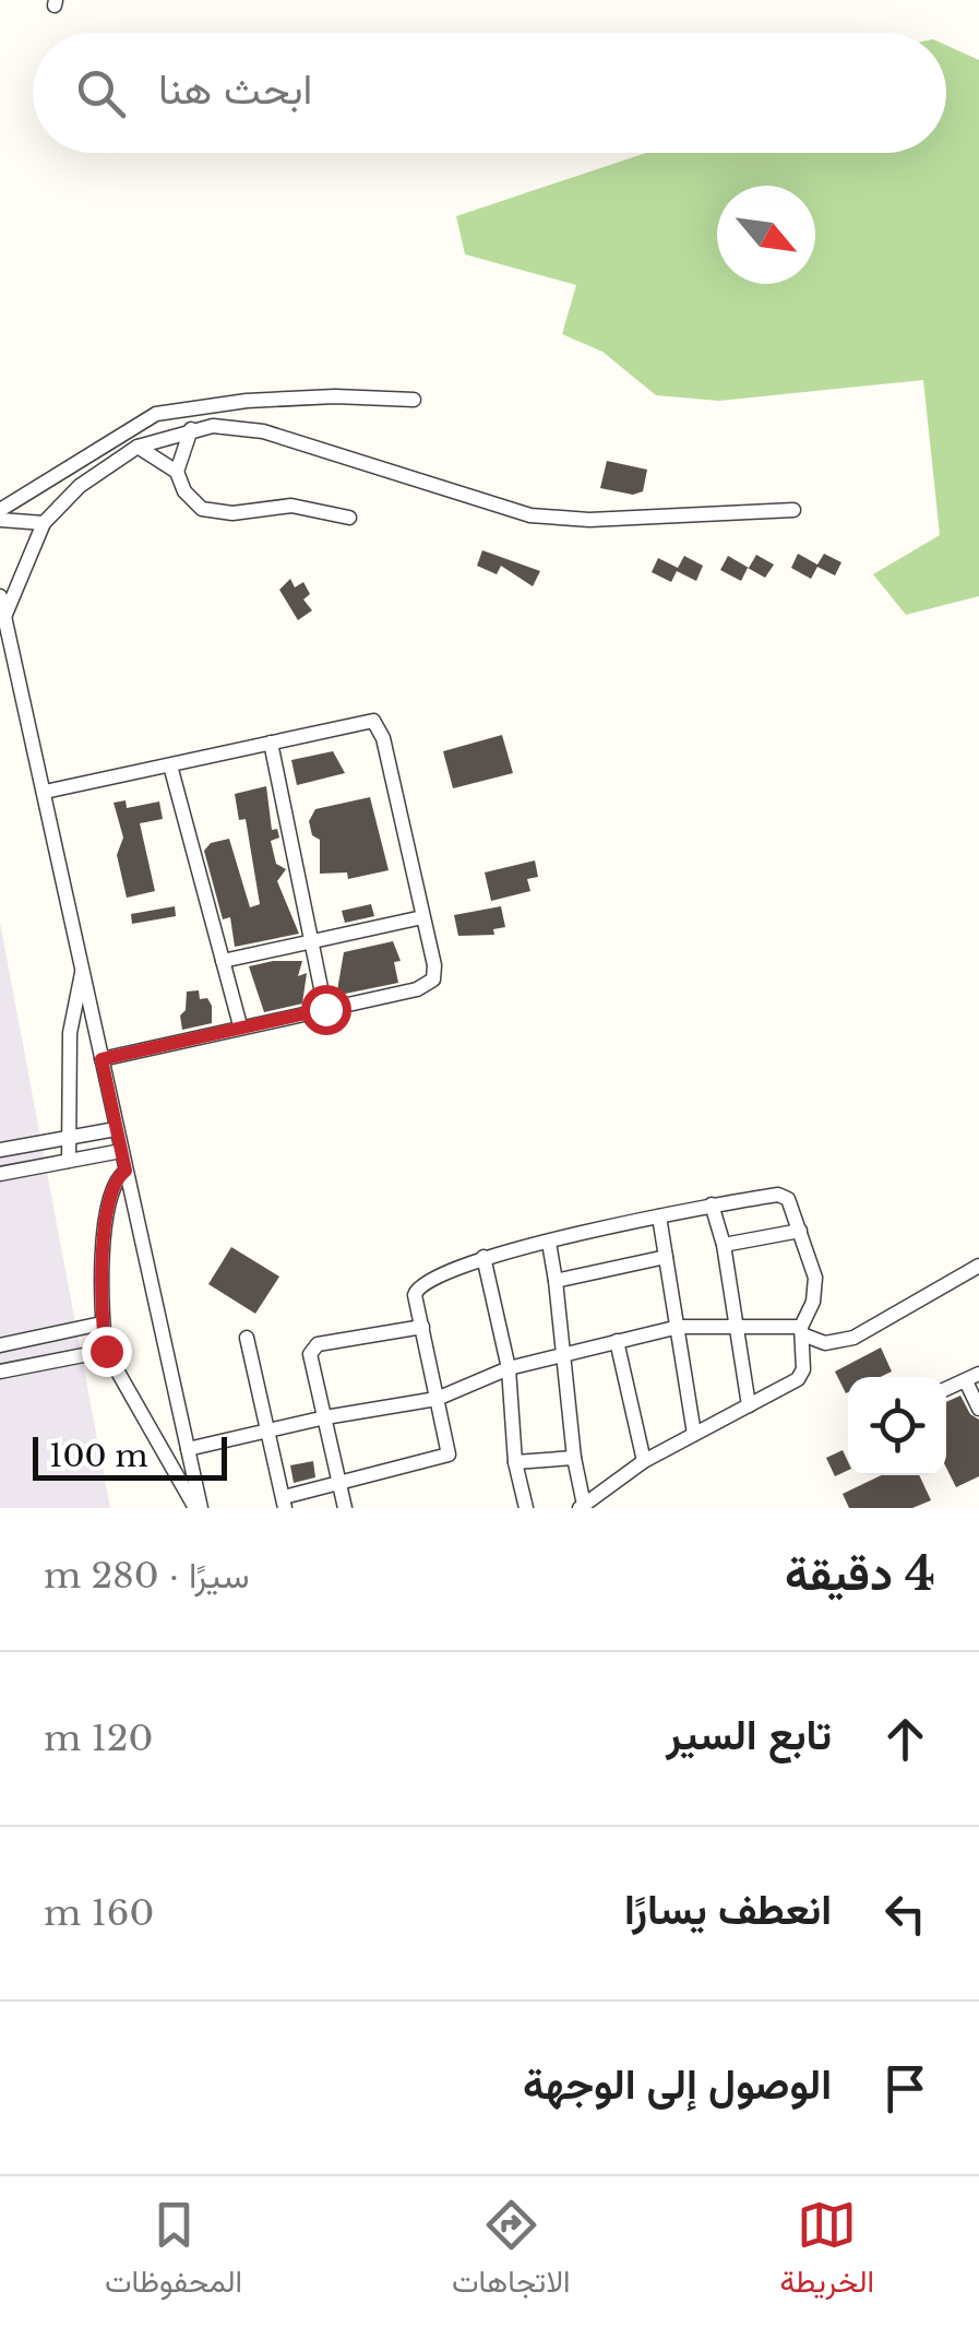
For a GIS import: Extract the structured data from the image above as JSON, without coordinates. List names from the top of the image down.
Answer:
{
  "scale_bar": "100 m",
  "north": "bottom right",
  "page": {
    "search": "ابحث هنا",
    "scale": "100 m",
    "heading": ["4 دقيقة", "سيرًا · 280 m"],
    "list": [
      ["تابع السير", "120 m"],
      ["انعطف يسارًا", "160 m"],
      "الوصول إلى الوجهة"
    ],
    "nav": ["الخريطة", "الاتجاهات", "المحفوظات"]
  }
}
